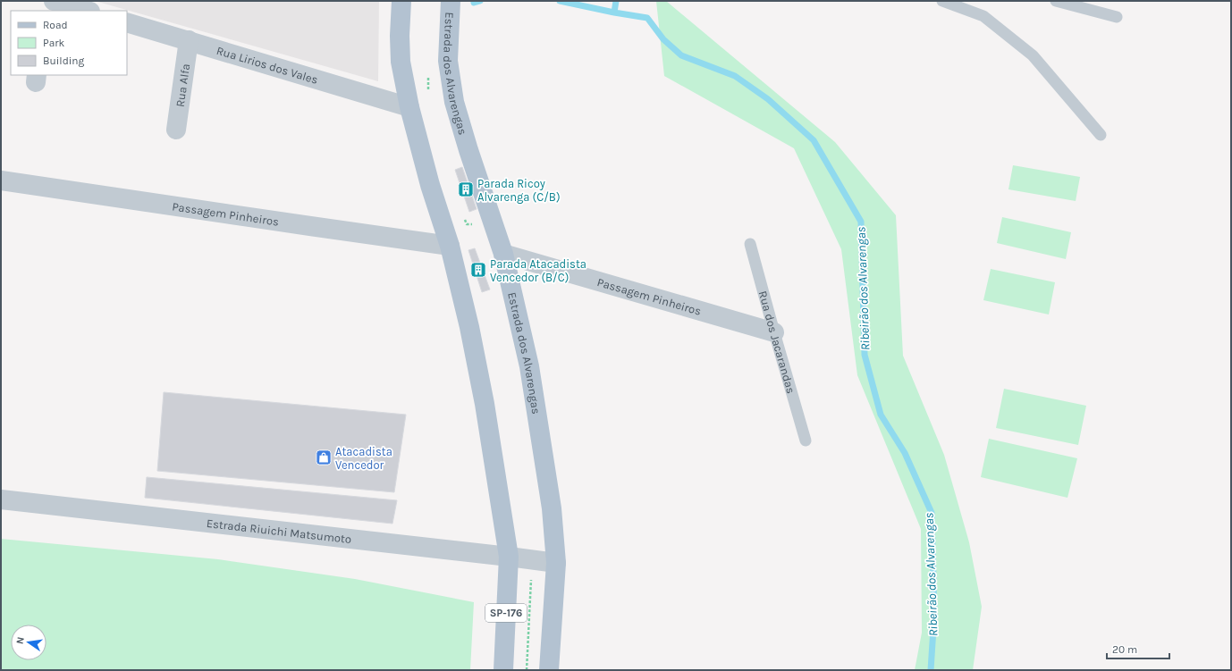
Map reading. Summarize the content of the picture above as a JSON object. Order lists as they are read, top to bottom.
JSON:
{
  "streets": {
    "main road": ["Estrada dos Alvarengas", "SP-176"],
    "street": [
      "Rua Lirios dos Vales",
      "Rua Alfa",
      "Passagem Pinheiros",
      "Estrada Riuichi Matsumoto"
    ],
    "lane": ["Rua dos Jacarandas"]
  },
  "crossings": [
    ["Rua Lirios dos Vales", "Rua Alfa"],
    ["Rua Lirios dos Vales", "SP-176"],
    ["Estrada dos Alvarengas", "Passagem Pinheiros"],
    ["Estrada dos Alvarengas", "Estrada Riuichi Matsumoto"],
    ["Passagem Pinheiros", "Rua dos Jacarandas"],
    ["Passagem Pinheiros", "SP-176"],
    ["Estrada Riuichi Matsumoto", "SP-176"]
  ],
  "water": ["Ribeirão dos Alvarengas"],
  "places": {
    "building": ["Parada Ricoy Alvarenga (C/B)", "Parada Atacadista Vencedor (B/C)"],
    "shop": ["Atacadista Vencedor"]
  },
  "legend": ["Road", "Park", "Building"],
  "scale_bar": "20 m",
  "north": "left"
}
